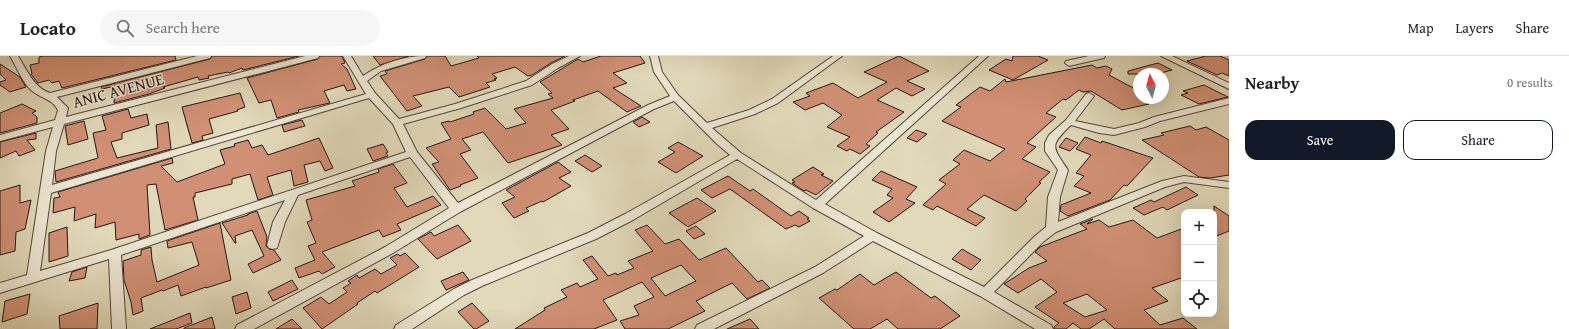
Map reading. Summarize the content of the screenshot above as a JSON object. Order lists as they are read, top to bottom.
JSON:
{
  "streets": {
    "street": ["ANIC AVENUE"]
  },
  "north": "top",
  "page": {
    "header": "Locato",
    "search": "Search here",
    "nav": ["Map", "Layers", "Share"],
    "heading": ["Nearby", "0 results"],
    "buttons": ["Save", "Share"],
    "map_buttons": ["+", "−"]
  }
}
